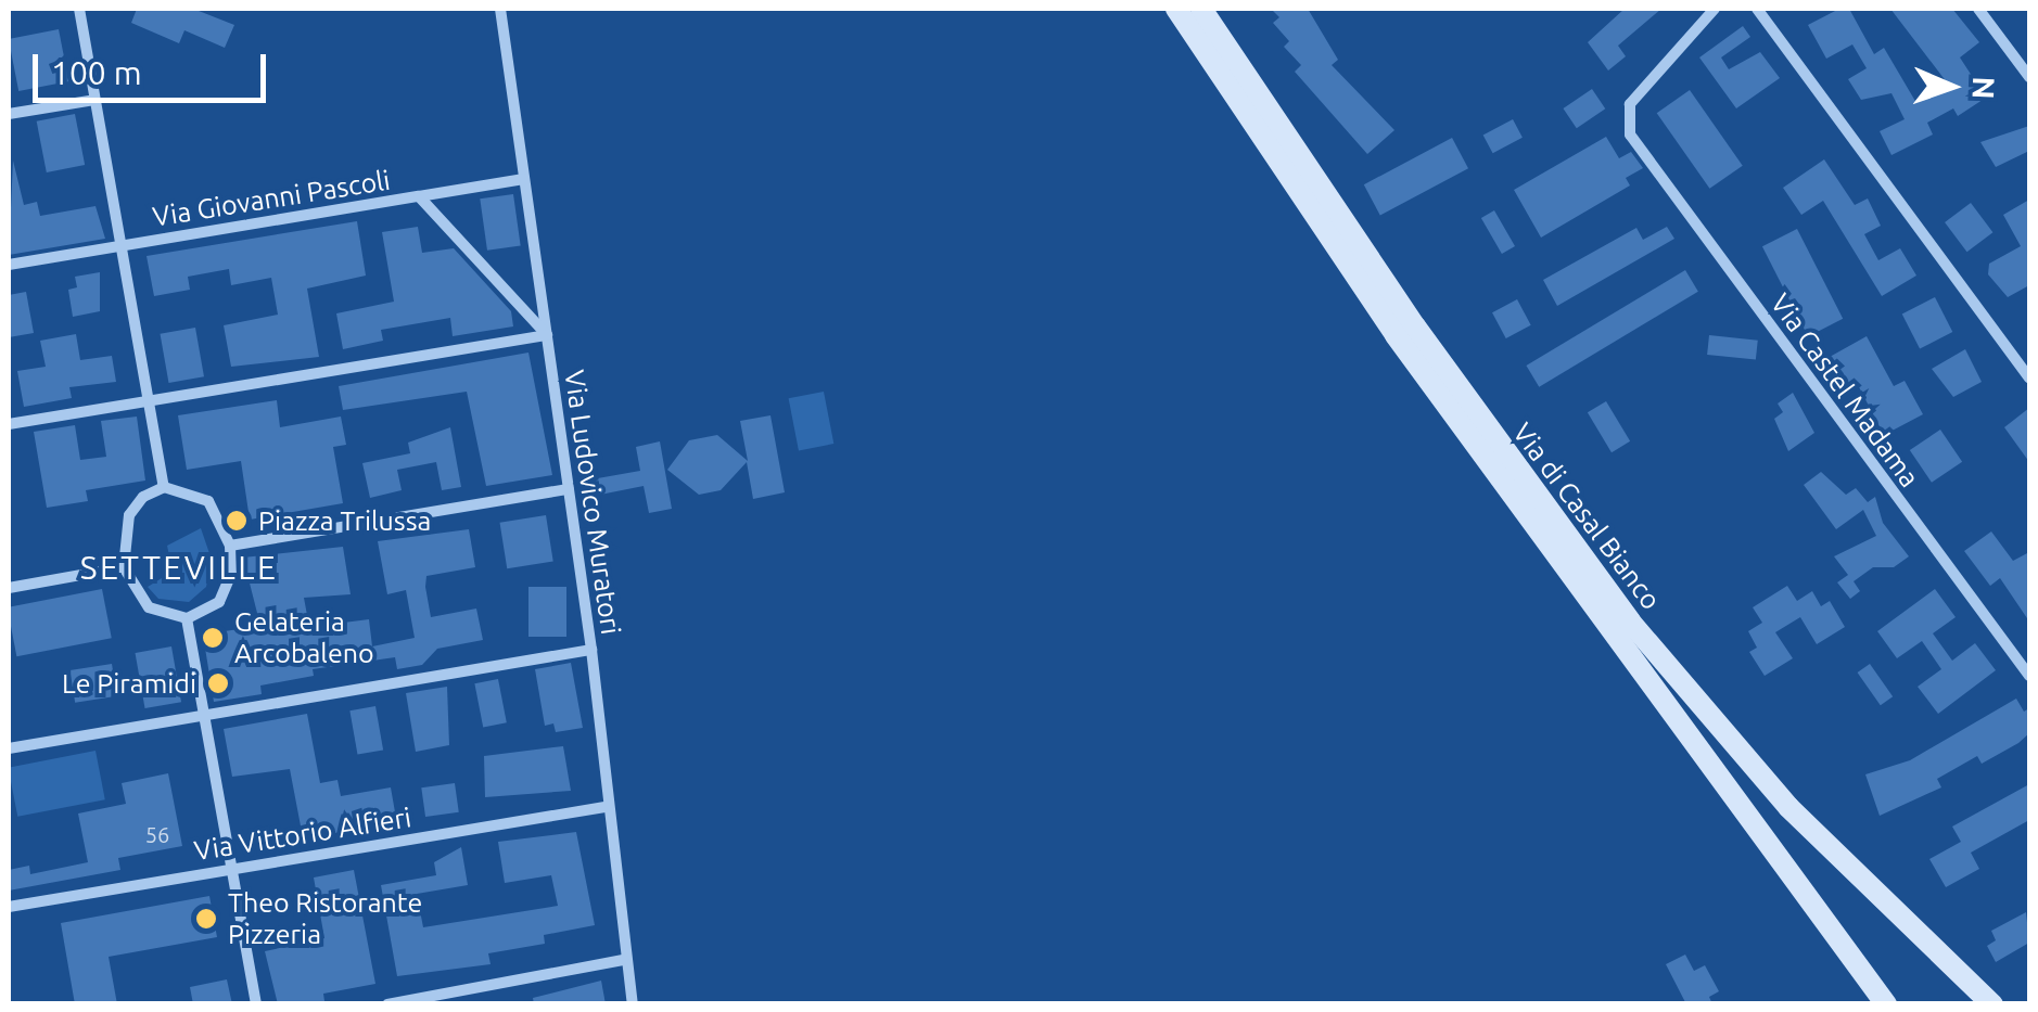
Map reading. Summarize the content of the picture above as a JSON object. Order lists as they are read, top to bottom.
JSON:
{
  "streets": {
    "main road": ["Via di Casal Bianco"],
    "street": [
      "Via Giovanni Pascoli",
      "Via Castel Madama",
      "Via Ludovico Muratori",
      "Via Vittorio Alfieri"
    ]
  },
  "crossings": [
    ["Via Giovanni Pascoli", "Via Ludovico Muratori"],
    ["Via Ludovico Muratori", "Via Vittorio Alfieri"]
  ],
  "districts": ["SETTEVILLE"],
  "places": [
    "Piazza Trilussa",
    "Gelateria Arcobaleno",
    "Le Piramidi",
    "Theo Ristorante Pizzeria"
  ],
  "house_numbers": ["56"],
  "scale_bar": "100 m",
  "north": "right"
}
